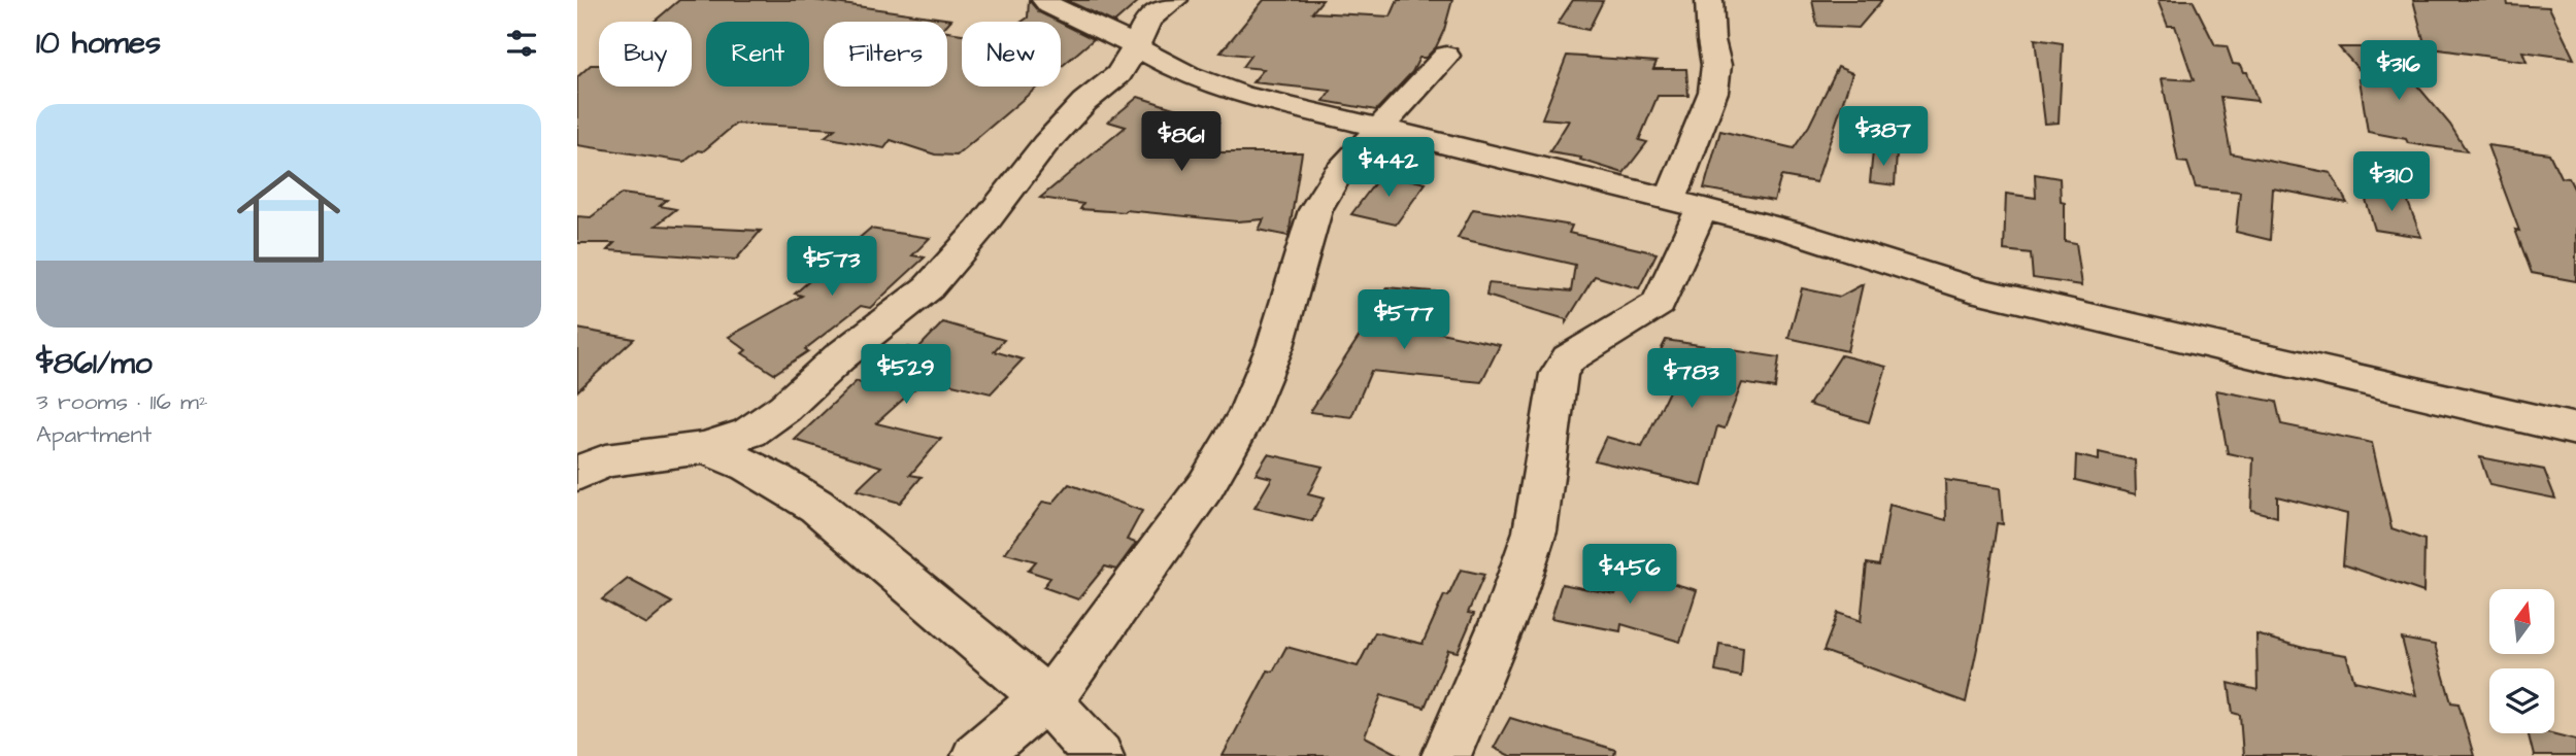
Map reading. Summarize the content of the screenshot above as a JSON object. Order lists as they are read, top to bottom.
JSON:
{
  "north": "top",
  "page": {
    "heading": "10 homes",
    "chip": [
      "Buy",
      "Rent",
      "Filters",
      "New"
    ],
    "price": [
      "$316",
      "$387",
      "$861",
      "$442",
      "$310",
      "$573",
      "$577",
      "$529",
      "$783",
      "$456"
    ],
    "list": [
      {
        "name": "$861/mo",
        "note": "3 rooms · 116 m² · Apartment"
      }
    ]
  }
}
